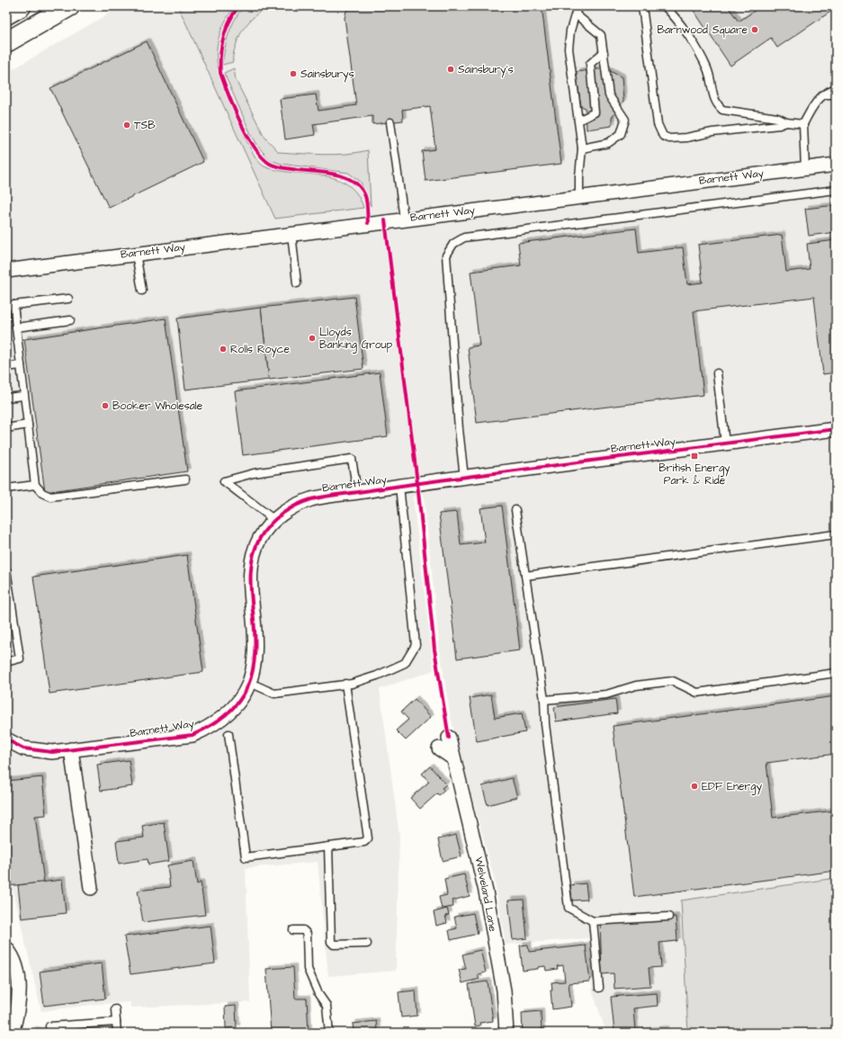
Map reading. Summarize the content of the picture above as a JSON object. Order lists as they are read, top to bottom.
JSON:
{
  "streets": {
    "street": ["Barnett Way", "Welveland Lane"]
  },
  "places": {
    "other": [
      "Barnwood Square",
      "Sainsbury's",
      "Sainsburys",
      "TSB",
      "Lloyds Banking Group",
      "Rolls Royce",
      "Booker Wholesale",
      "EDF Energy"
    ],
    "transit": ["British Energy Park & Ride"]
  }
}
